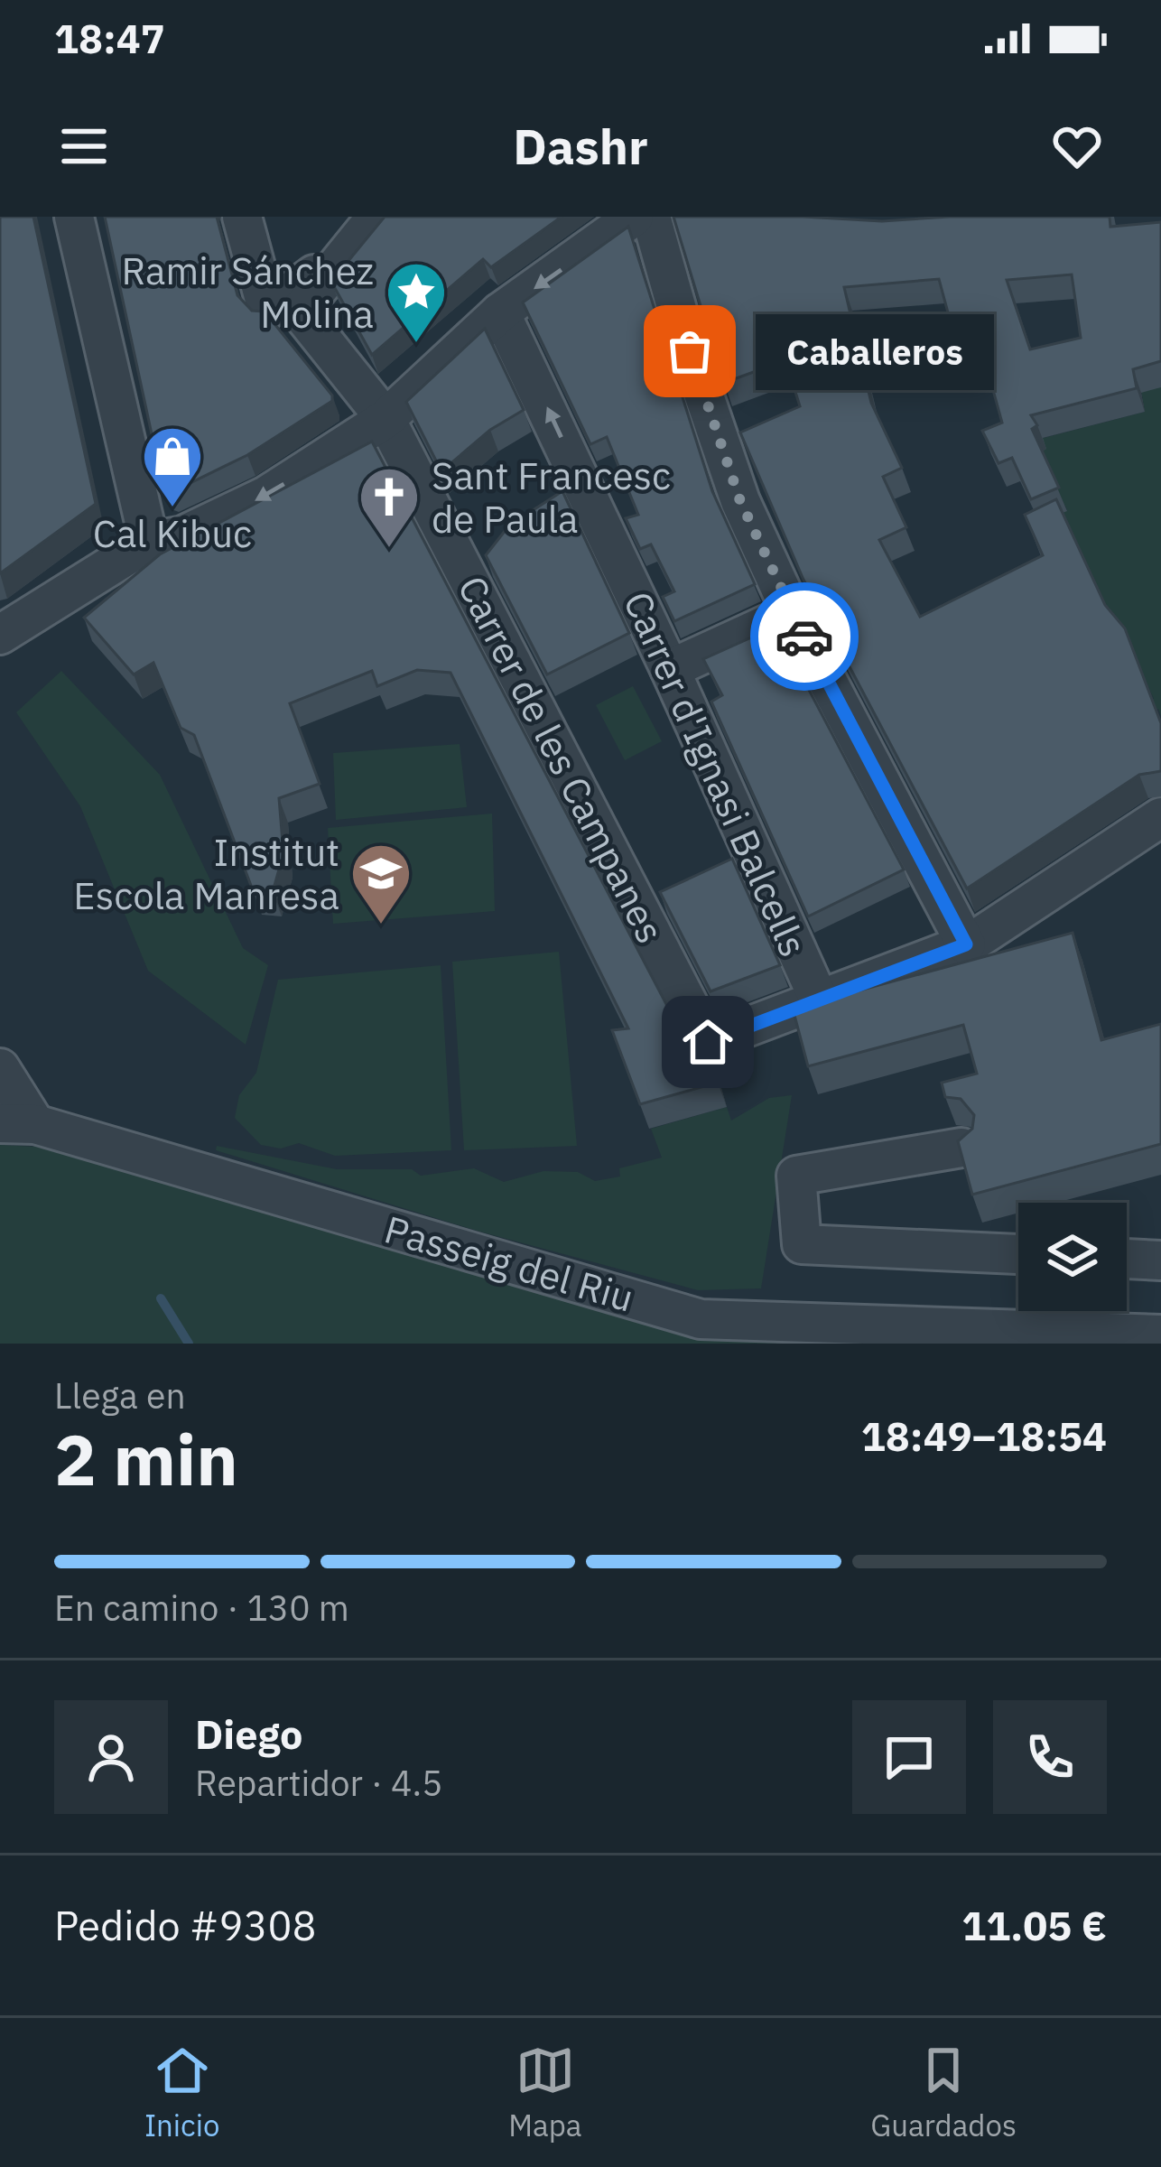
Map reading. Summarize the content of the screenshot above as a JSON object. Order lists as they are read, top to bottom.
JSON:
{
  "streets": {
    "street": ["Carrer de les Campanes", "Carrer d'Ignasi Balcells", "Passeig del Riu"]
  },
  "crossings": [
    ["Carrer de les Campanes", "Carrer d'Ignasi Balcells"]
  ],
  "places": {
    "place": ["Ramir Sánchez Molina"],
    "other": ["Caballeros"],
    "shop": ["Cal Kibuc"],
    "church": ["Sant Francesc de Paula"],
    "school or university": ["Institut Escola Manresa"]
  },
  "page": {
    "status": "18:47",
    "header": "Dashr",
    "bubble": "Caballeros",
    "heading": ["2 min", "Llega en", "18:49–18:54"],
    "panel": [
      "Diego",
      "Repartidor · 4.5",
      "Pedido #9308",
      "11.05 €"
    ],
    "bar": "En camino · 130 m",
    "tabs": ["Inicio", "Mapa", "Guardados"]
  }
}
